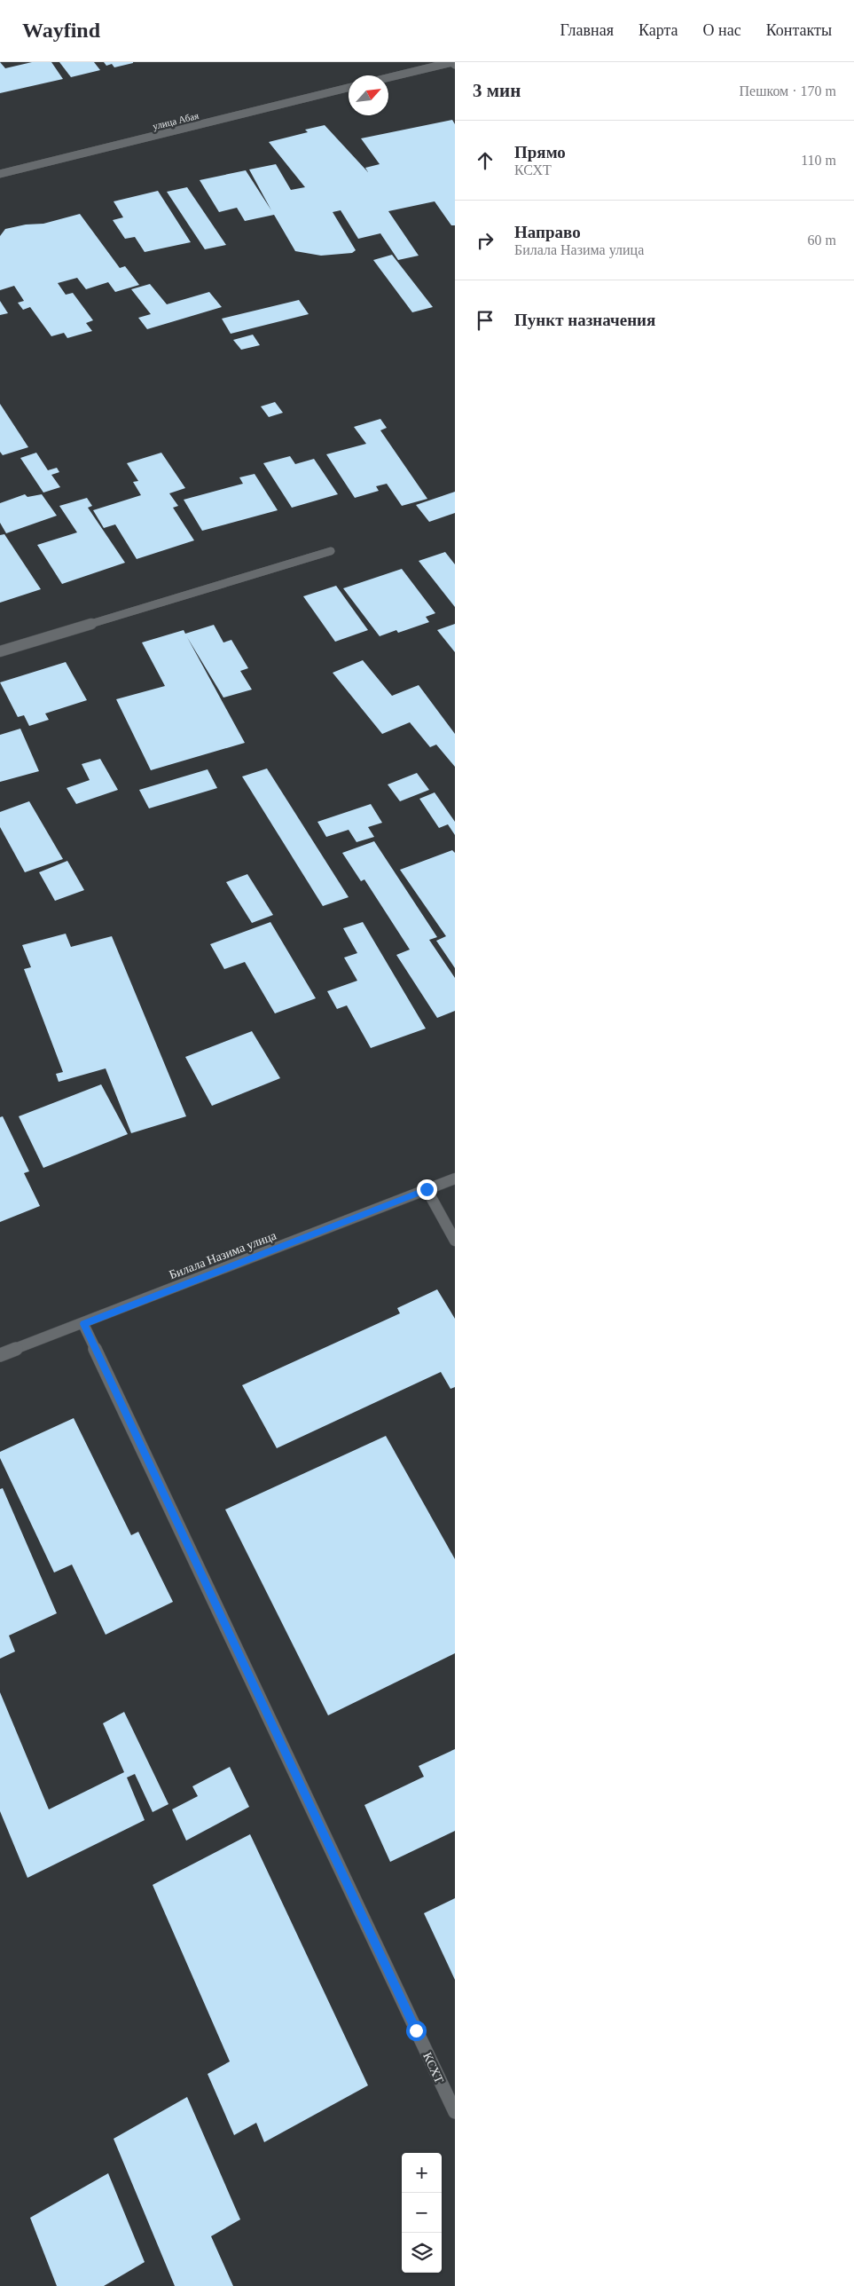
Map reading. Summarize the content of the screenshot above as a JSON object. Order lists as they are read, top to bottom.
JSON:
{
  "streets": {
    "street": ["улица Абая", "Билала Назима улица", "КСХТ"]
  },
  "crossings": [
    ["Билала Назима улица", "КСХТ"]
  ],
  "north": "top right",
  "page": {
    "header": "Wayfind",
    "nav": [
      "Главная",
      "Карта",
      "О нас",
      "Контакты"
    ],
    "heading": ["3 мин", "Пешком · 170 m"],
    "list": [
      ["Прямо", "КСХТ", "110 m"],
      ["Направо", "Билала Назима улица", "60 m"],
      "Пункт назначения"
    ],
    "map_buttons": ["+", "−"]
  }
}
